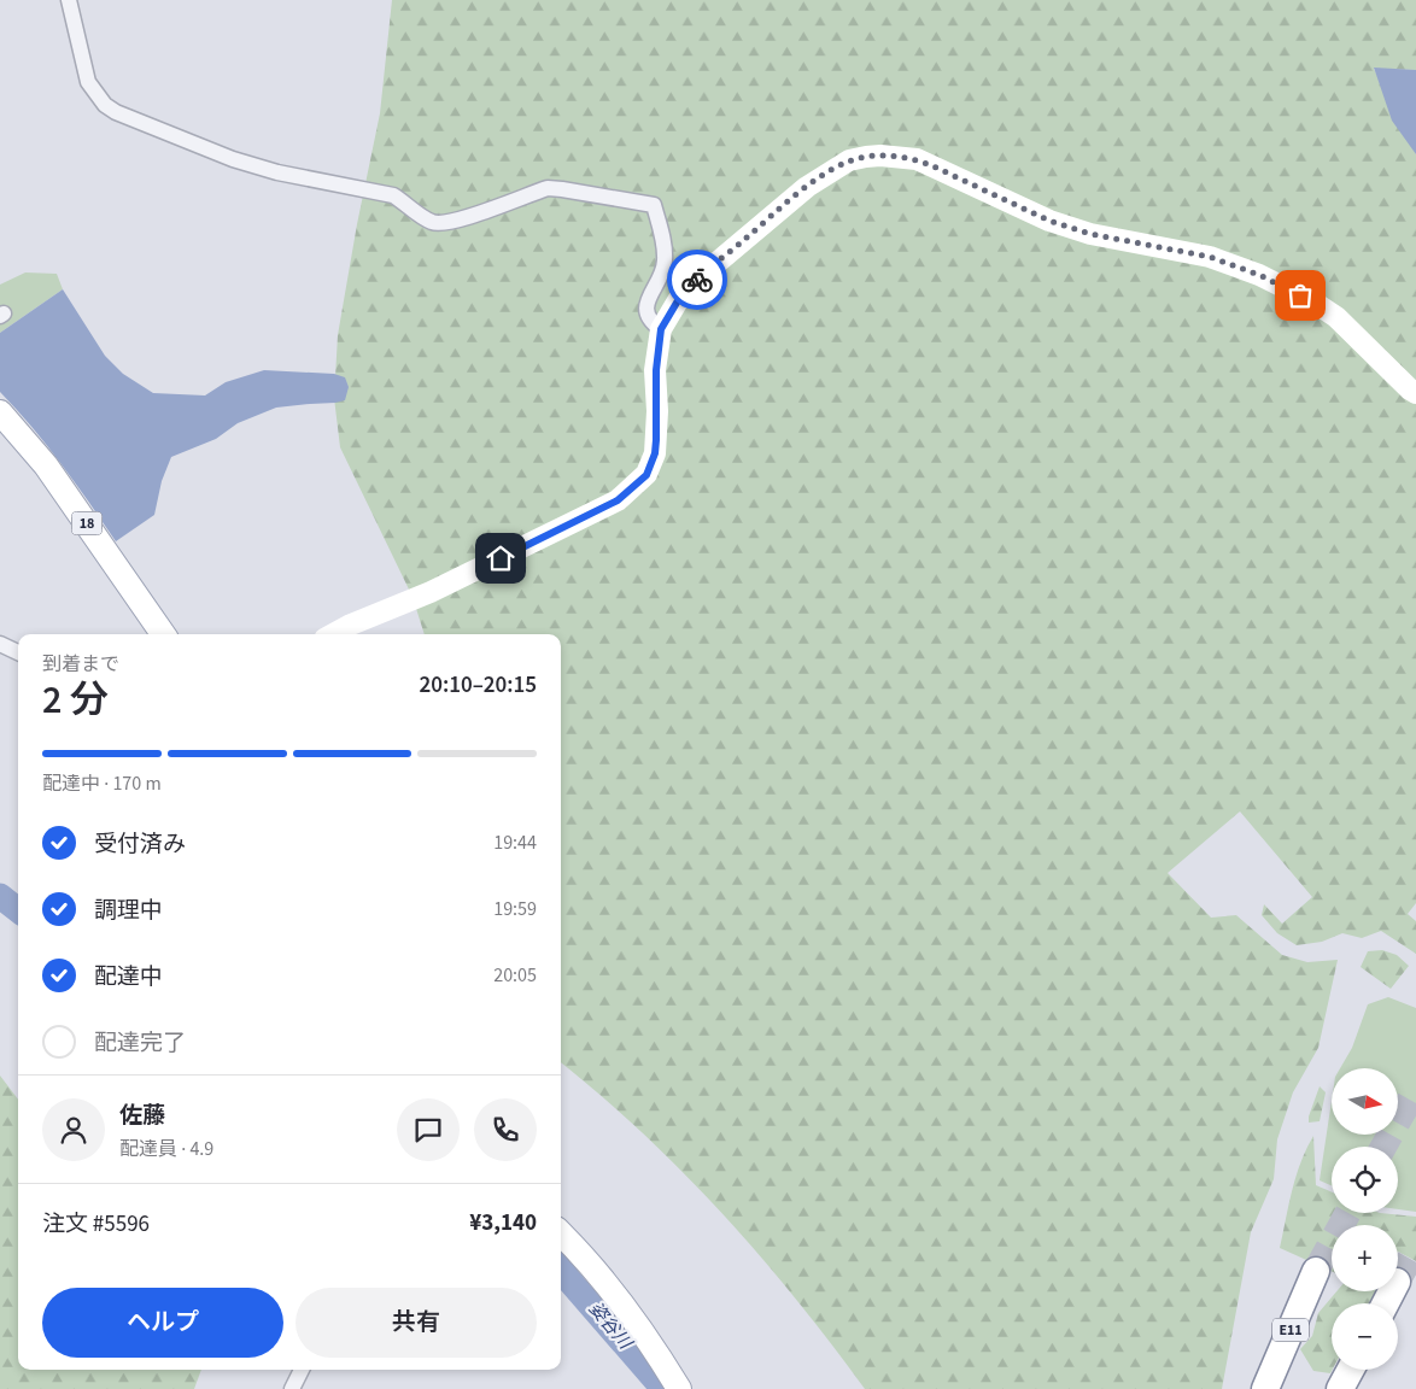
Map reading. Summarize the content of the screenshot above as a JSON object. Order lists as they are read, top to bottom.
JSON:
{
  "streets": {
    "highway": ["E11"],
    "main road": ["18"]
  },
  "water": ["姿谷川"],
  "north": "right",
  "page": {
    "heading": ["2 分", "到着まで", "20:10–20:15"],
    "panel": [
      "佐藤",
      "配達員 · 4.9",
      "注文 #5596",
      "¥3,140"
    ],
    "bar": "配達中 · 170 m",
    "list": [
      ["受付済み", "19:44"],
      ["調理中", "19:59"],
      ["配達中", "20:05"],
      "配達完了"
    ],
    "map_buttons": ["+", "−"],
    "buttons": ["ヘルプ", "共有"]
  }
}
